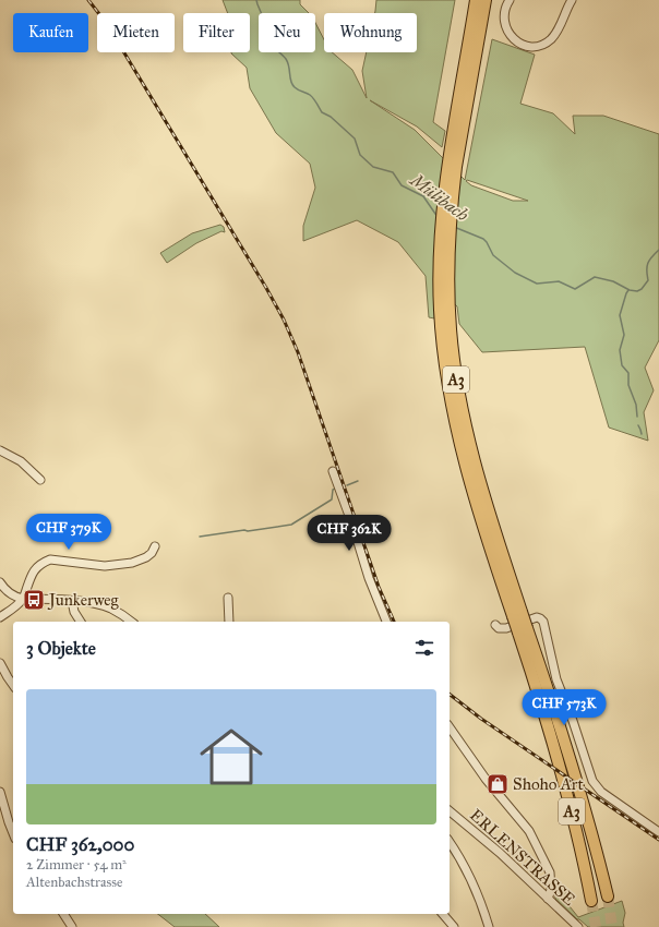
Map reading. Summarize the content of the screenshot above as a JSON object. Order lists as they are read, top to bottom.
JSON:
{
  "streets": {
    "highway": ["A3"],
    "street": ["ERLENSTRASSE"]
  },
  "water": ["Mülibach"],
  "places": {
    "bus stop": ["Junkerweg"],
    "shop": ["Shoho Art"]
  },
  "page": {
    "chip": [
      "Kaufen",
      "Mieten",
      "Filter",
      "Neu",
      "Wohnung"
    ],
    "price": ["CHF 379K", "CHF 362K", "CHF 573K"],
    "heading": "3 Objekte",
    "list": [
      {
        "name": "CHF 362,000",
        "note": "2 Zimmer · 54 m² · Altenbachstrasse"
      }
    ]
  }
}
